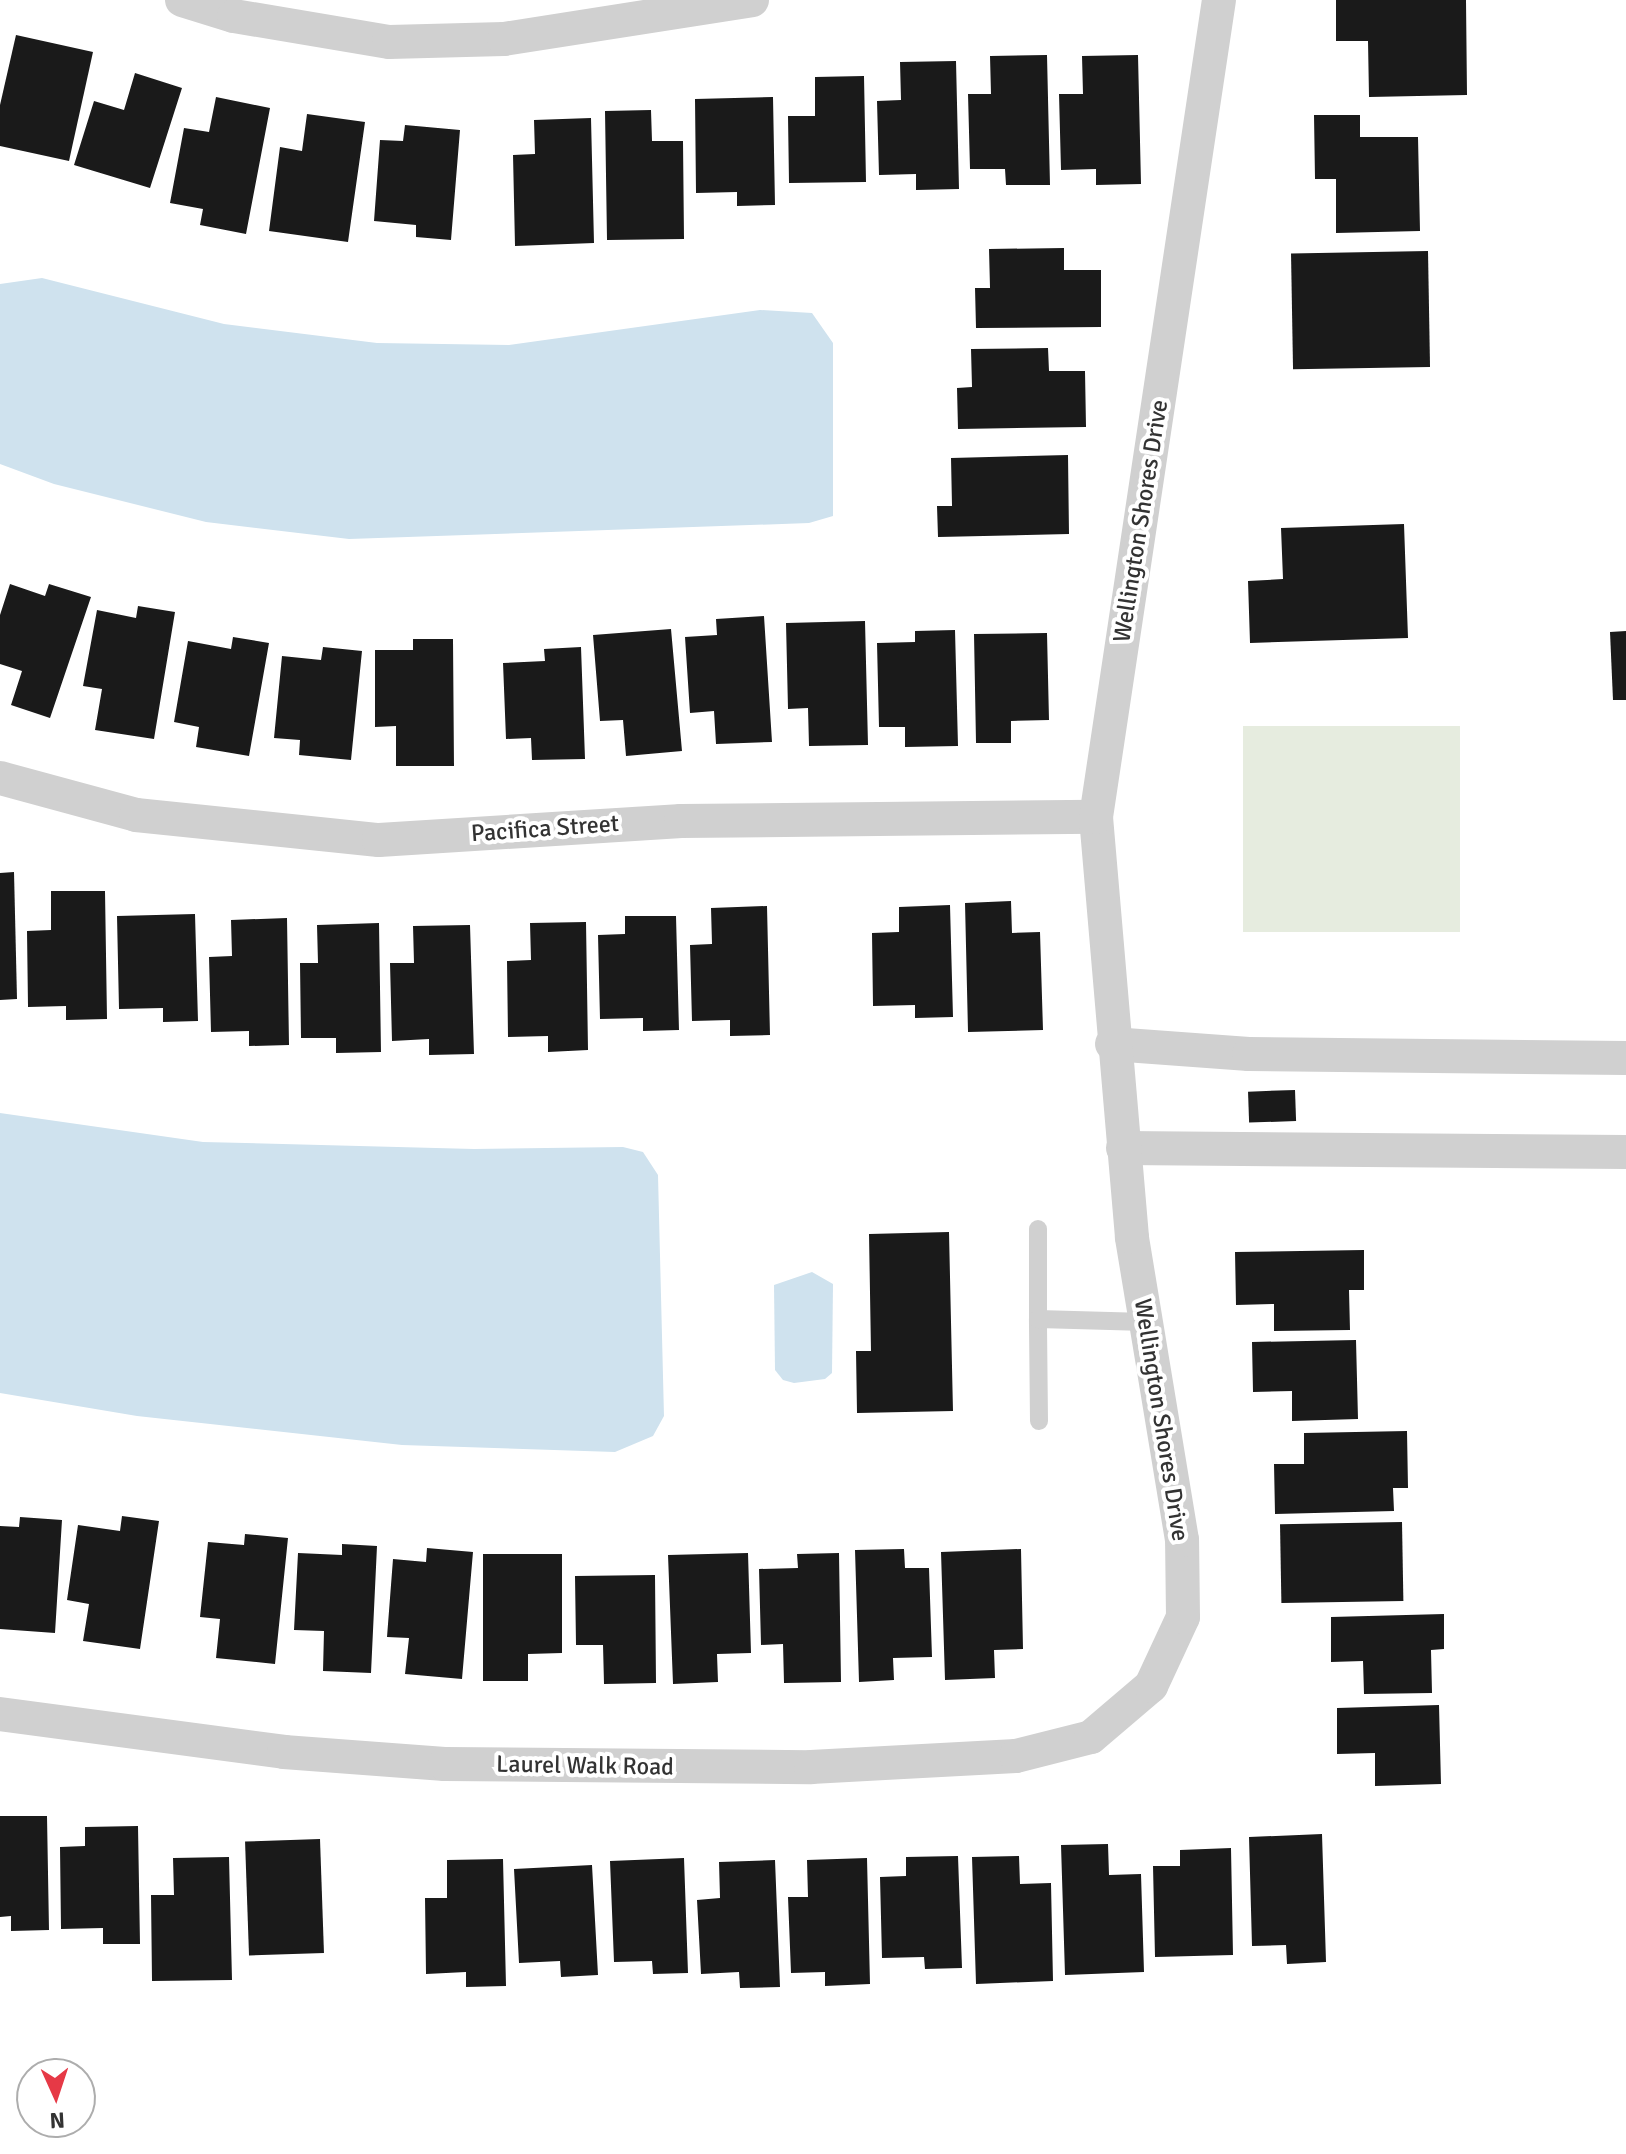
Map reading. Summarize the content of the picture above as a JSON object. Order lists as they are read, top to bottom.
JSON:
{
  "streets": {
    "street": ["Wellington Shores Drive", "Pacifica Street", "Laurel Walk Road"]
  },
  "crossings": [
    ["Wellington Shores Drive", "Pacifica Street"],
    ["Wellington Shores Drive", "Laurel Walk Road"]
  ],
  "north": "bottom"
}
